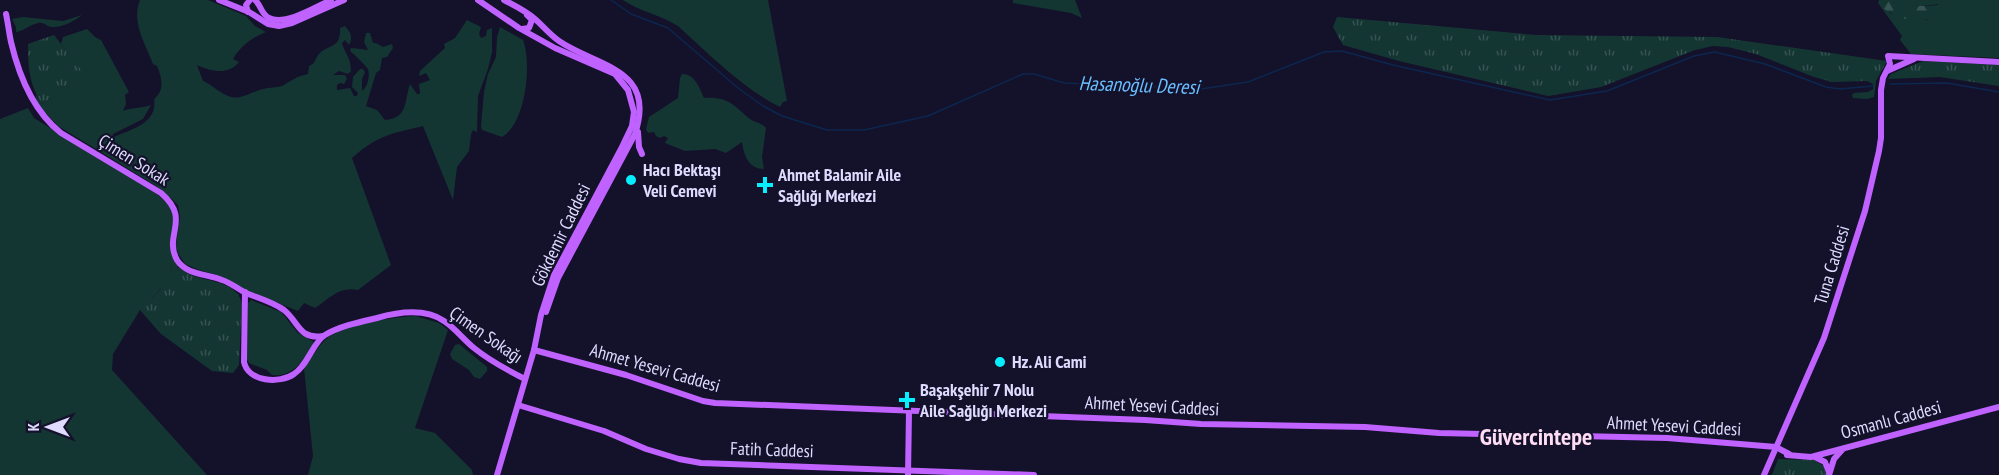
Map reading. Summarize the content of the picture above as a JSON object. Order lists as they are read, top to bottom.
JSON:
{
  "streets": {
    "main road": [
      "Çimen Sokak",
      "Gökdemir Caddesi",
      "Tuna Caddesi",
      "Çimen Sokağı",
      "Ahmet Yesevi Caddesi",
      "Osmanlı Caddesi",
      "Fatih Caddesi"
    ]
  },
  "crossings": [
    ["Çimen Sokak", "Çimen Sokağı"],
    ["Gökdemir Caddesi", "Çimen Sokağı"],
    ["Gökdemir Caddesi", "Ahmet Yesevi Caddesi"],
    ["Gökdemir Caddesi", "Fatih Caddesi"],
    ["Tuna Caddesi", "Ahmet Yesevi Caddesi"]
  ],
  "districts": ["Güvercintepe"],
  "water": ["Hasanoğlu Deresi"],
  "places": {
    "other": ["Hacı Bektaşı Veli Cemevi", "Hz. Ali Cami"],
    "health": ["Ahmet Balamir Aile Sağlığı Merkezi", "Başakşehir 7 Nolu Aile Sağlığı Merkezi"]
  },
  "north": "left"
}
